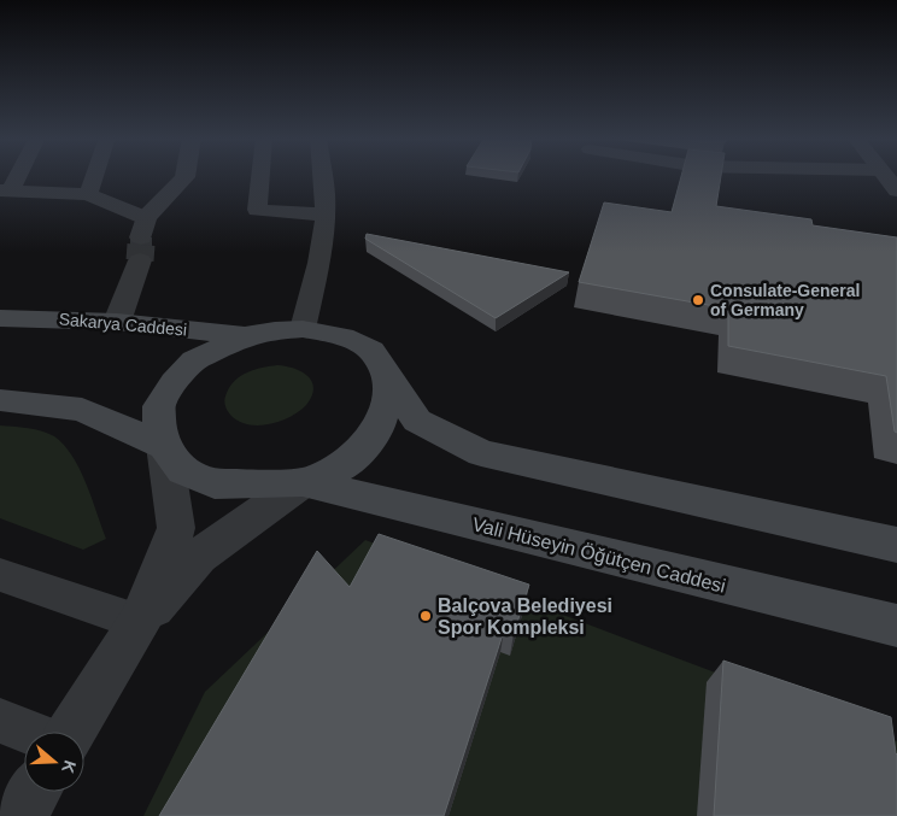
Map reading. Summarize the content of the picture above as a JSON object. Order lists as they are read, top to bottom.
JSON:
{
  "streets": {
    "main road": ["Sakarya Caddesi", "Vali Hüseyin Öğütçen Caddesi"]
  },
  "crossings": [
    ["Sakarya Caddesi", "Vali Hüseyin Öğütçen Caddesi"]
  ],
  "places": ["Consulate-General of Germany", "Balçova Belediyesi Spor Kompleksi"],
  "north": "right"
}
